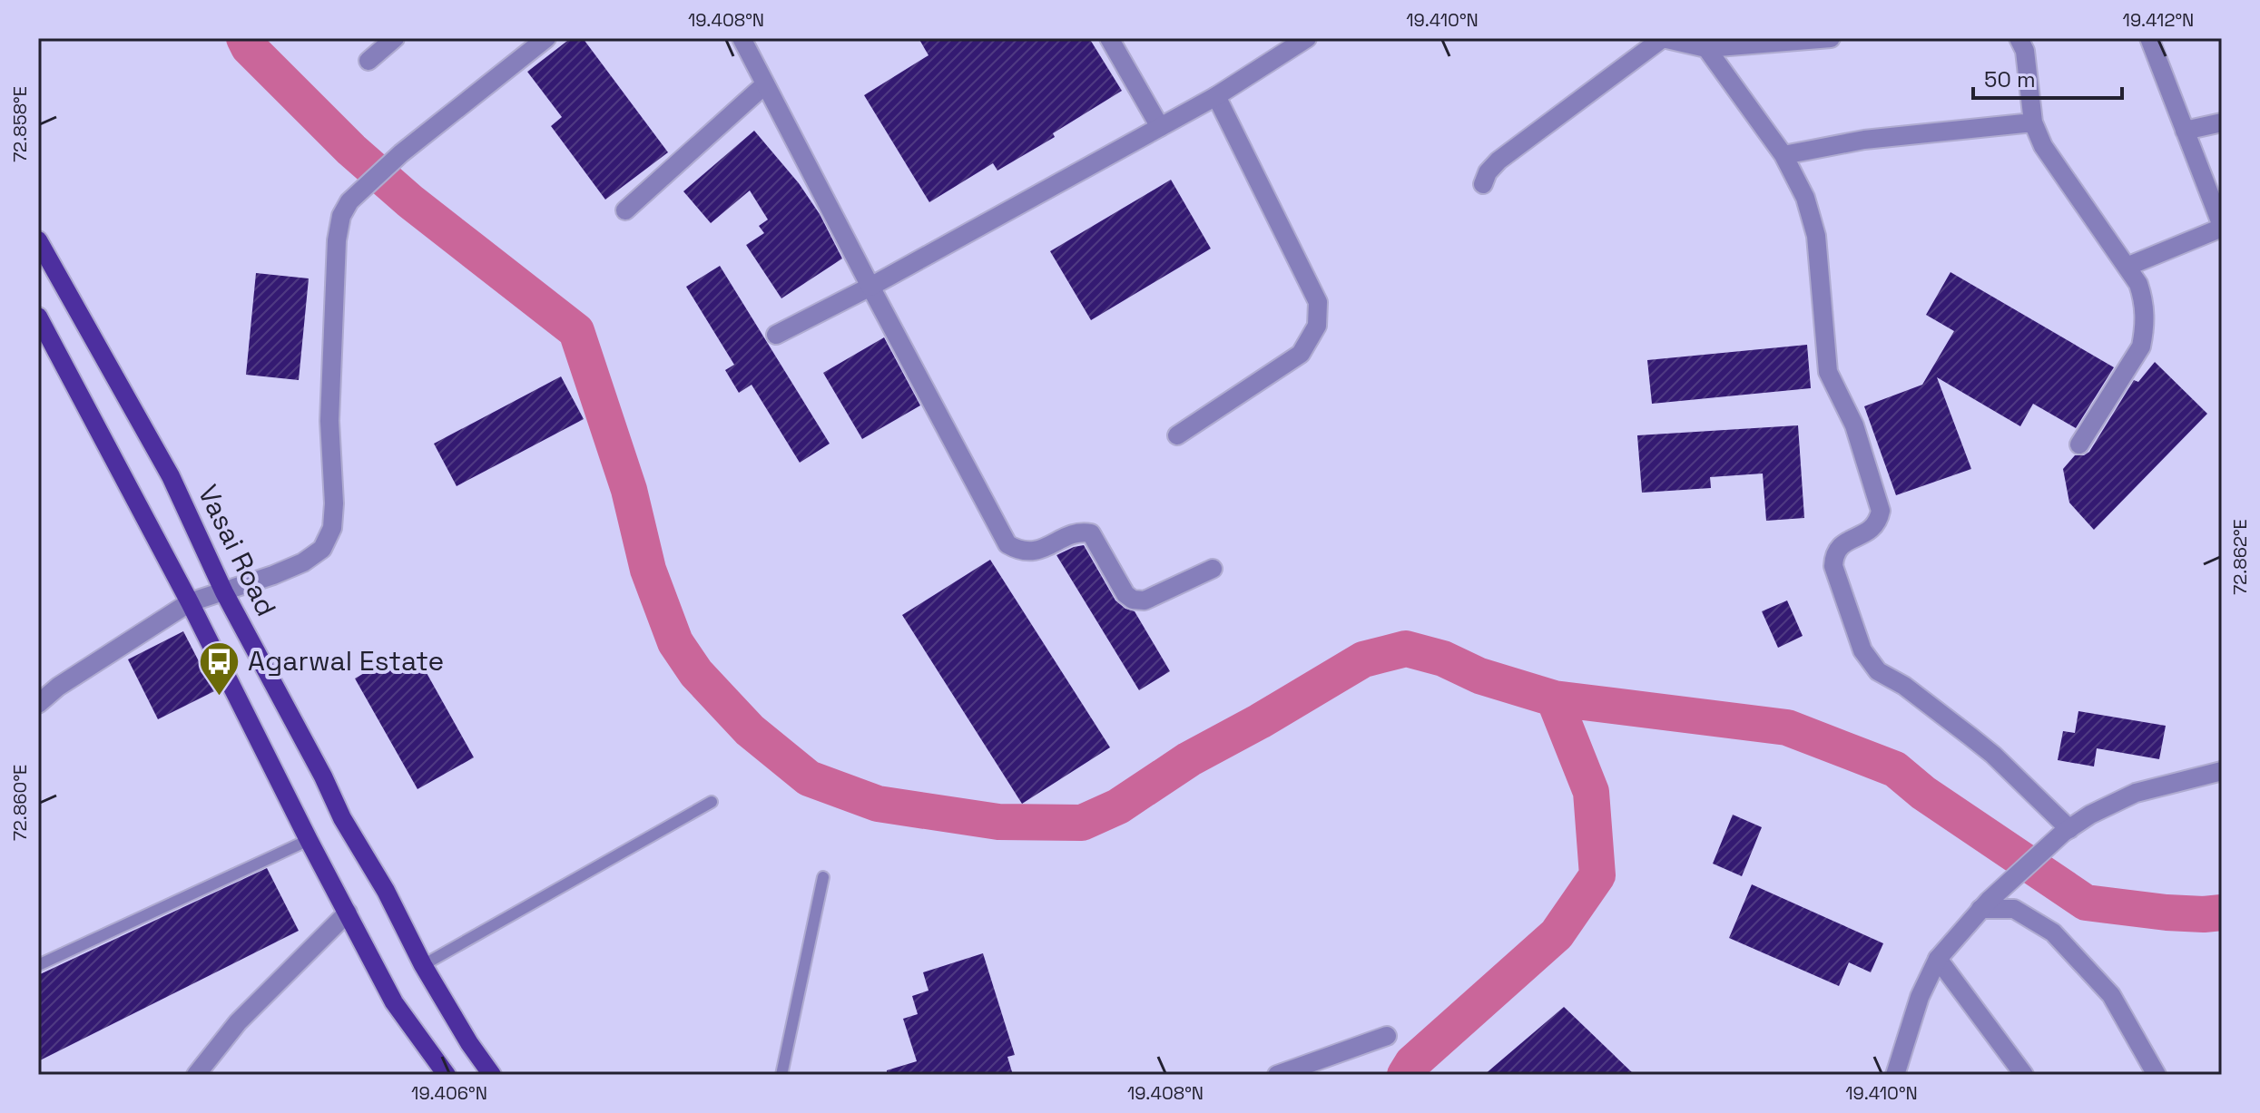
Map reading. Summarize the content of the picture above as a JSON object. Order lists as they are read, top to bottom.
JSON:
{
  "streets": {
    "main road": ["Vasai Road"]
  },
  "places": {
    "bus stop": ["Agarwal Estate"]
  },
  "scale_bar": "50 m",
  "coordinates": [
    "19.408°N",
    "19.410°N",
    "19.412°N",
    "72.858°E",
    "72.862°E",
    "72.860°E",
    "19.406°N"
  ]
}
